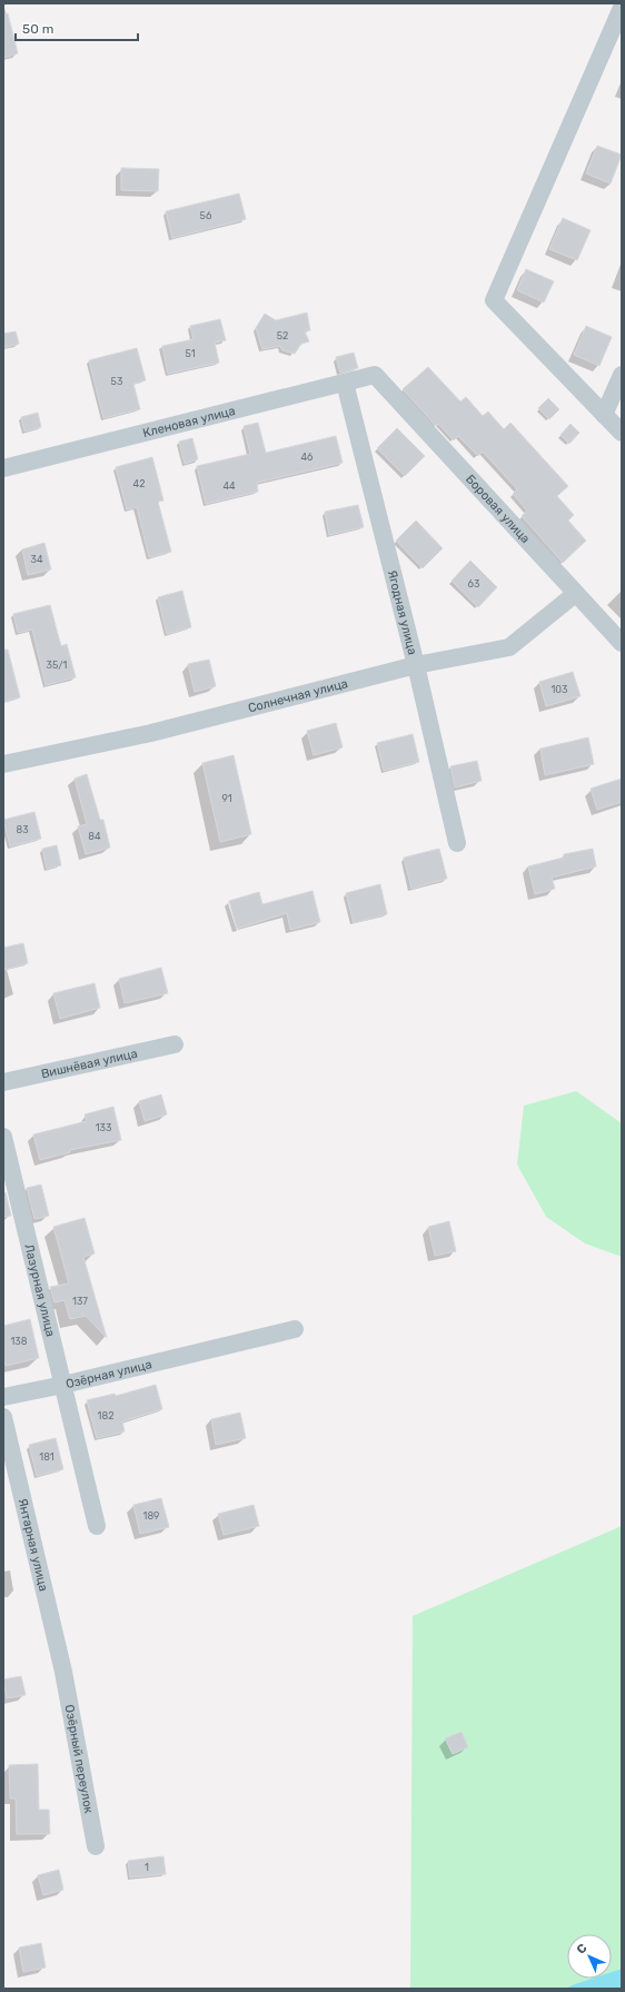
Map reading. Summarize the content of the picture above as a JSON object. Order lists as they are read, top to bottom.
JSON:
{
  "streets": {
    "street": [
      "Кленовая улица",
      "Боровая улица",
      "Ягодная улица",
      "Солнечная улица",
      "Вишнёвая улица",
      "Лазурная улица",
      "Озёрная улица",
      "Янтарная улица",
      "Озёрный переулок"
    ]
  },
  "crossings": [
    ["Кленовая улица", "Боровая улица"],
    ["Кленовая улица", "Ягодная улица"],
    ["Боровая улица", "Солнечная улица"],
    ["Ягодная улица", "Солнечная улица"],
    ["Лазурная улица", "Озёрная улица"],
    ["Янтарная улица", "Озёрный переулок"]
  ],
  "house_numbers": [
    "56",
    "52",
    "51",
    "53",
    "46",
    "42",
    "44",
    "34",
    "63",
    "35/1",
    "103",
    "91",
    "83",
    "84",
    "133",
    "137",
    "138",
    "182",
    "181",
    "189",
    "1"
  ],
  "scale_bar": "50 m",
  "north": "top left"
}
